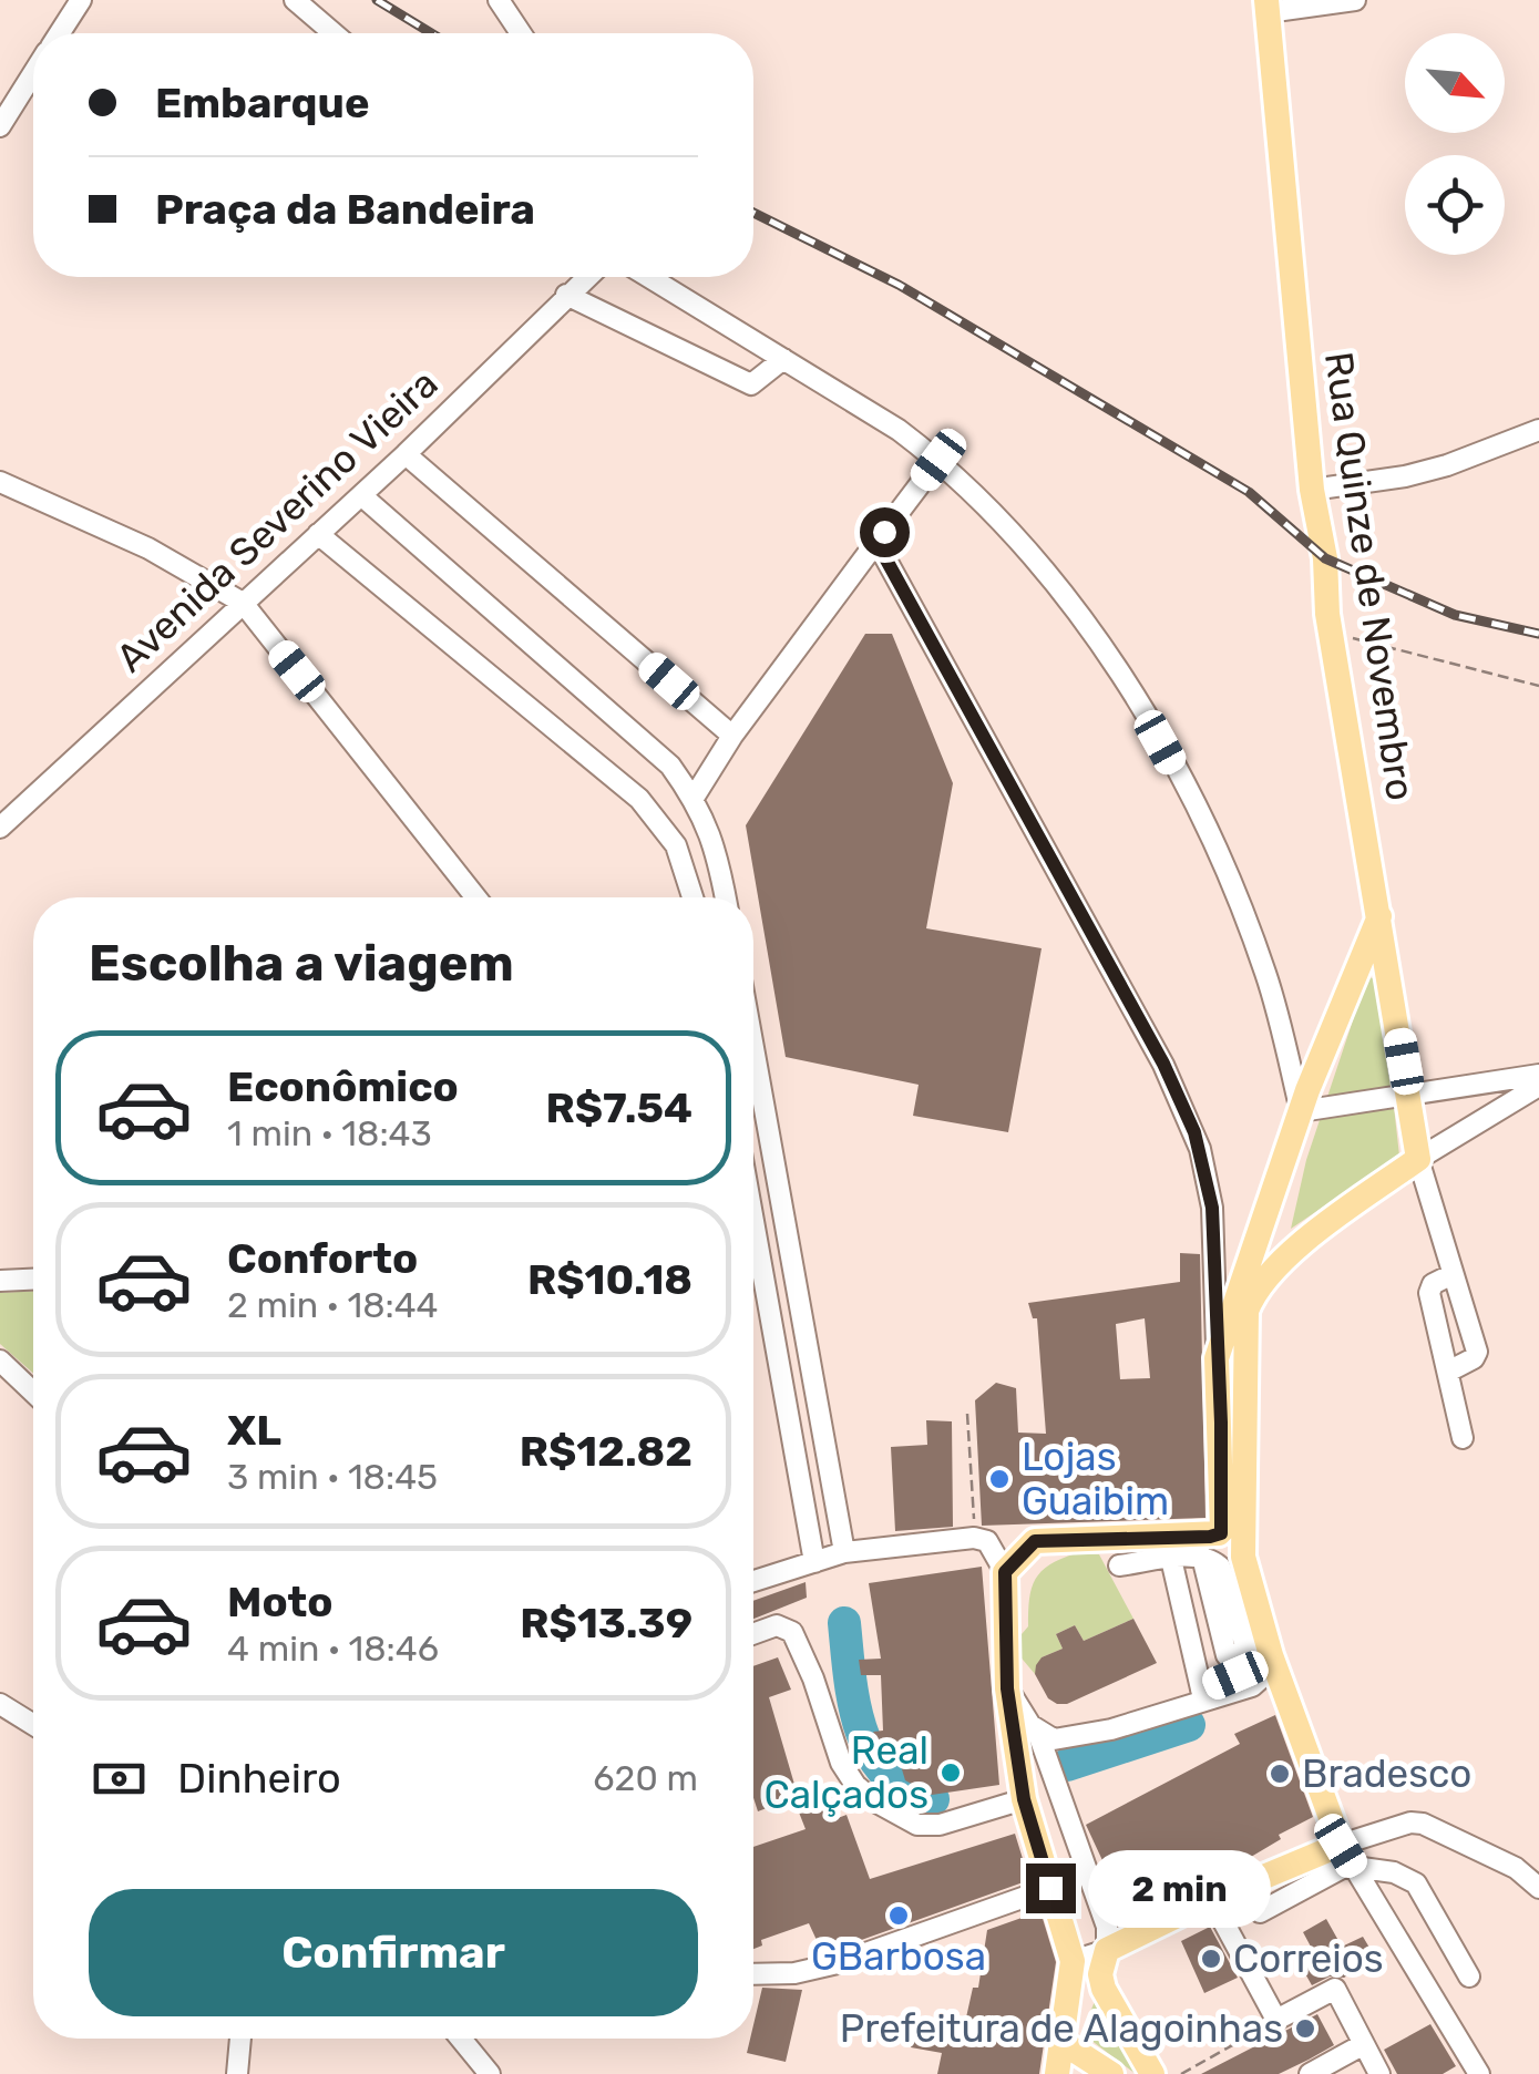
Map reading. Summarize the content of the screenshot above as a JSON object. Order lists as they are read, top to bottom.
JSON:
{
  "streets": {
    "main road": ["Rua Quinze de Novembro"],
    "street": ["Avenida Severino Vieira"]
  },
  "places": [
    "Lojas Guaibim",
    "Real Calçados",
    "Bradesco",
    "GBarbosa",
    "Correios",
    "Prefeitura de Alagoinhas"
  ],
  "north": "bottom right",
  "page": {
    "banner": ["Embarque", "Praça da Bandeira"],
    "heading": "Escolha a viagem",
    "list": [
      {
        "name": "Econômico",
        "note": "1 min · 18:43",
        "value": "R$7.54"
      },
      {
        "name": "Conforto",
        "note": "2 min · 18:44",
        "value": "R$10.18"
      },
      {
        "name": "XL",
        "note": "3 min · 18:45",
        "value": "R$12.82"
      },
      {
        "name": "Moto",
        "note": "4 min · 18:46",
        "value": "R$13.39"
      }
    ],
    "pay": ["Dinheiro", "620 m"],
    "bubble": "2 min",
    "buttons": "Confirmar"
  }
}
